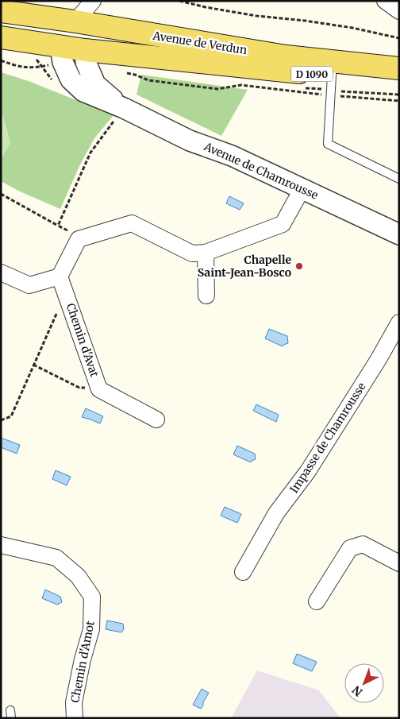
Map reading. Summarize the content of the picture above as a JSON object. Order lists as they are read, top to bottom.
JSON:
{
  "streets": {
    "main road": ["Avenue de Verdun", "D 1090"],
    "street": [
      "Avenue de Chamrousse",
      "Chemin d'Avat",
      "Impasse de Chamrousse",
      "Chemin d'Amot"
    ]
  },
  "crossings": [
    ["Avenue de Verdun", "Avenue de Chamrousse"]
  ],
  "places": ["Chapelle Saint-Jean-Bosco"],
  "north": "bottom left"
}
